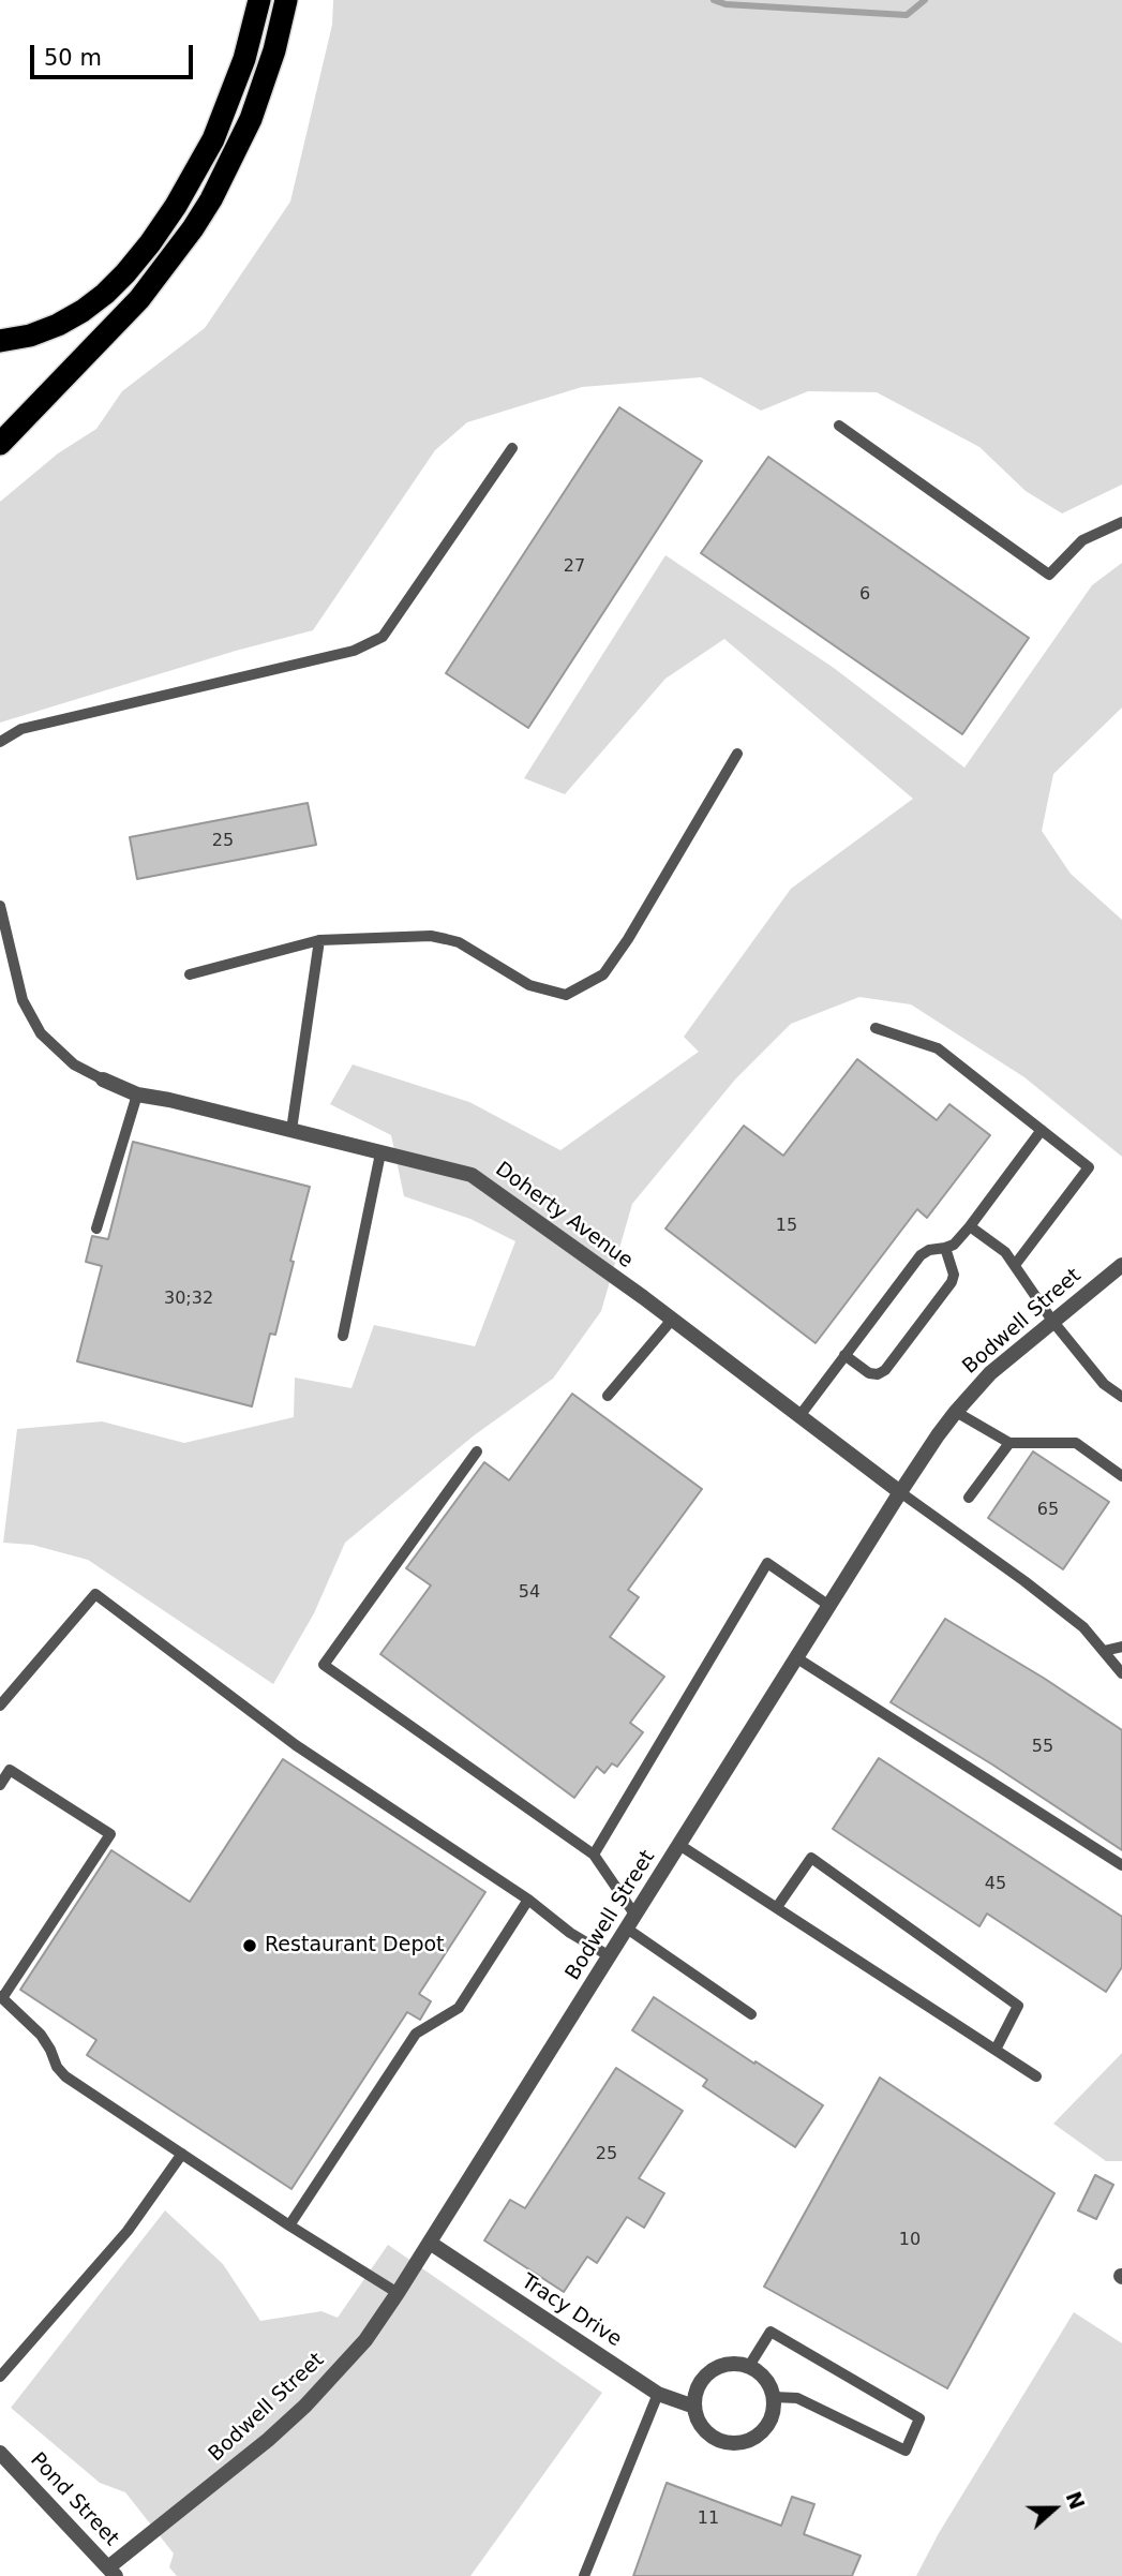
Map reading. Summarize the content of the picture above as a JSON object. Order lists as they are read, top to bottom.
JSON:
{
  "streets": {
    "street": [
      "Doherty Avenue",
      "Bodwell Street",
      "Tracy Drive",
      "Pond Street"
    ]
  },
  "crossings": [
    ["Doherty Avenue", "Bodwell Street"],
    ["Bodwell Street", "Tracy Drive"],
    ["Bodwell Street", "Pond Street"]
  ],
  "places": ["Restaurant Depot"],
  "house_numbers": [
    "27",
    "6",
    "25",
    "15",
    "30;32",
    "65",
    "54",
    "55",
    "45",
    "25",
    "10",
    "11"
  ],
  "scale_bar": "50 m",
  "north": "right"
}
